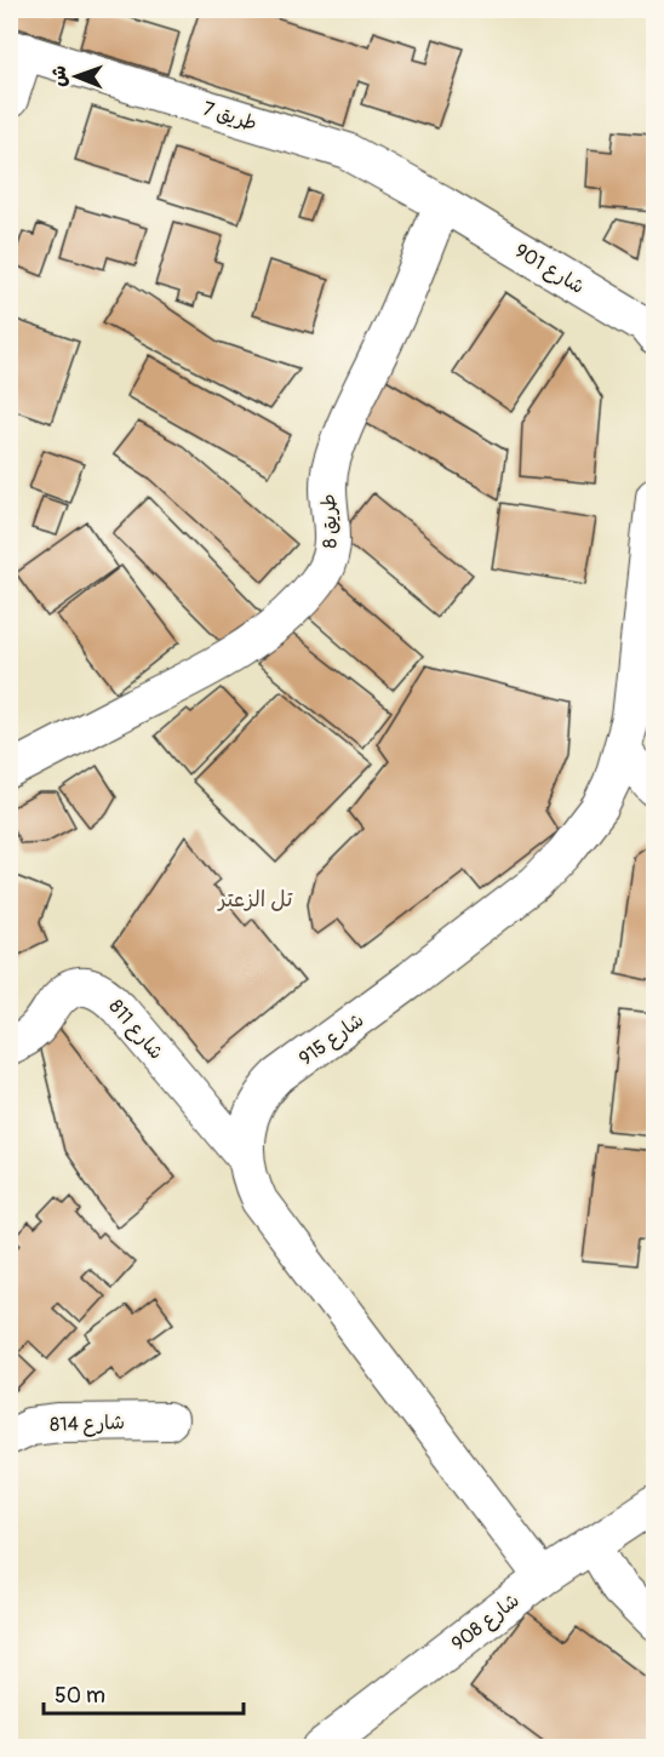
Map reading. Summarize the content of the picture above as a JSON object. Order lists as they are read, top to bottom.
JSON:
{
  "streets": {
    "street": [
      "7 طريق",
      "شارع 901",
      "طريق 8",
      "شارع 811",
      "شارع 915",
      "شارع 814",
      "شارع 908"
    ]
  },
  "crossings": [
    ["7 طريق", "شارع 901"],
    ["7 طريق", "طريق 8"],
    ["شارع 901", "طريق 8"],
    ["شارع 811", "شارع 915"],
    ["شارع 915", "شارع 908"]
  ],
  "districts": ["تل الزعتر"],
  "scale_bar": "50 m",
  "north": "left"
}
